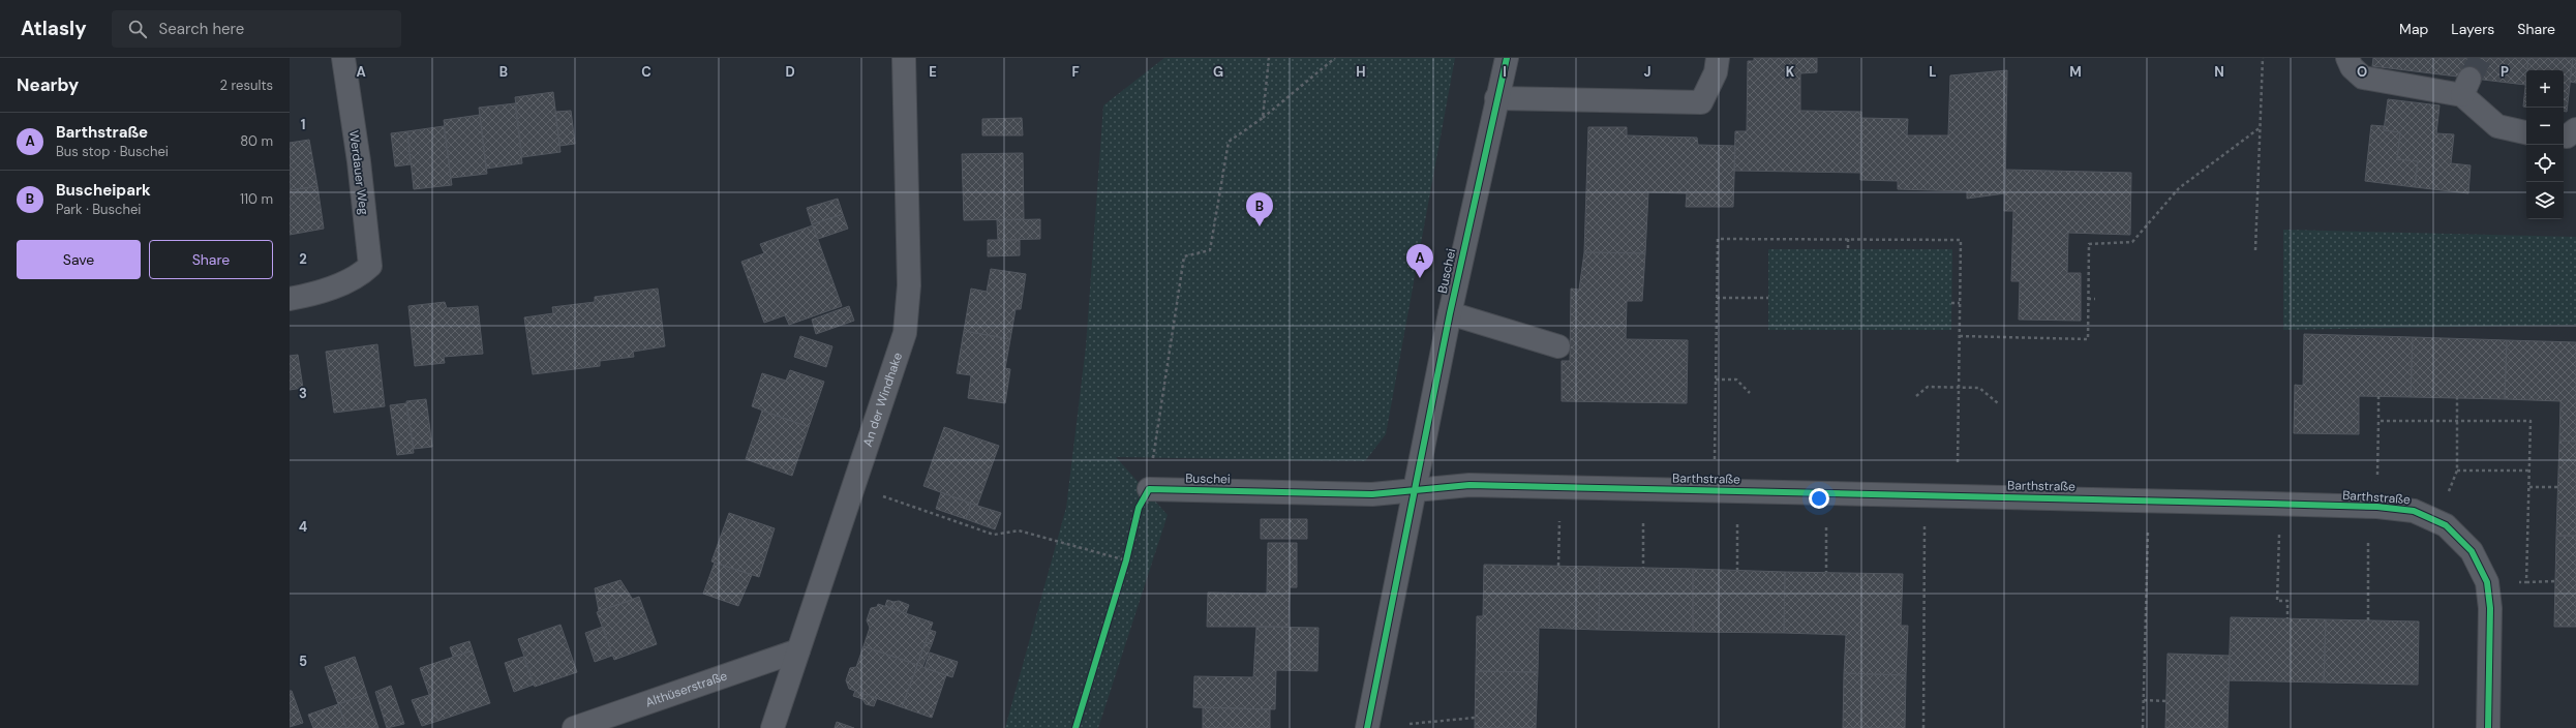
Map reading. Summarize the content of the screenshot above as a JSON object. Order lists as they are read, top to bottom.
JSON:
{
  "streets": {
    "street": [
      "Werdauer Weg",
      "Buschei",
      "An der Windhake",
      "Barthstraße",
      "Althüserstraße"
    ]
  },
  "crossings": [
    ["Buschei", "Barthstraße"],
    ["An der Windhake", "Althüserstraße"]
  ],
  "page": {
    "header": "Atlasly",
    "search": "Search here",
    "nav": ["Map", "Layers", "Share"],
    "heading": ["Nearby", "2 results"],
    "map_buttons": ["+", "−"],
    "list": [
      {
        "mark": "A",
        "name": "Barthstraße",
        "note": "Bus stop · Buschei",
        "value": "80 m"
      },
      {
        "mark": "B",
        "name": "Buscheipark",
        "note": "Park · Buschei",
        "value": "110 m"
      }
    ],
    "pins": ["B", "A"],
    "buttons": ["Save", "Share"]
  },
  "grid": {
    "columns": [
      "A",
      "B",
      "C",
      "D",
      "E",
      "F",
      "G",
      "H",
      "I",
      "J",
      "K",
      "L",
      "M",
      "N",
      "O",
      "P"
    ],
    "rows": [
      "1",
      "2",
      "3",
      "4",
      "5"
    ]
  }
}
